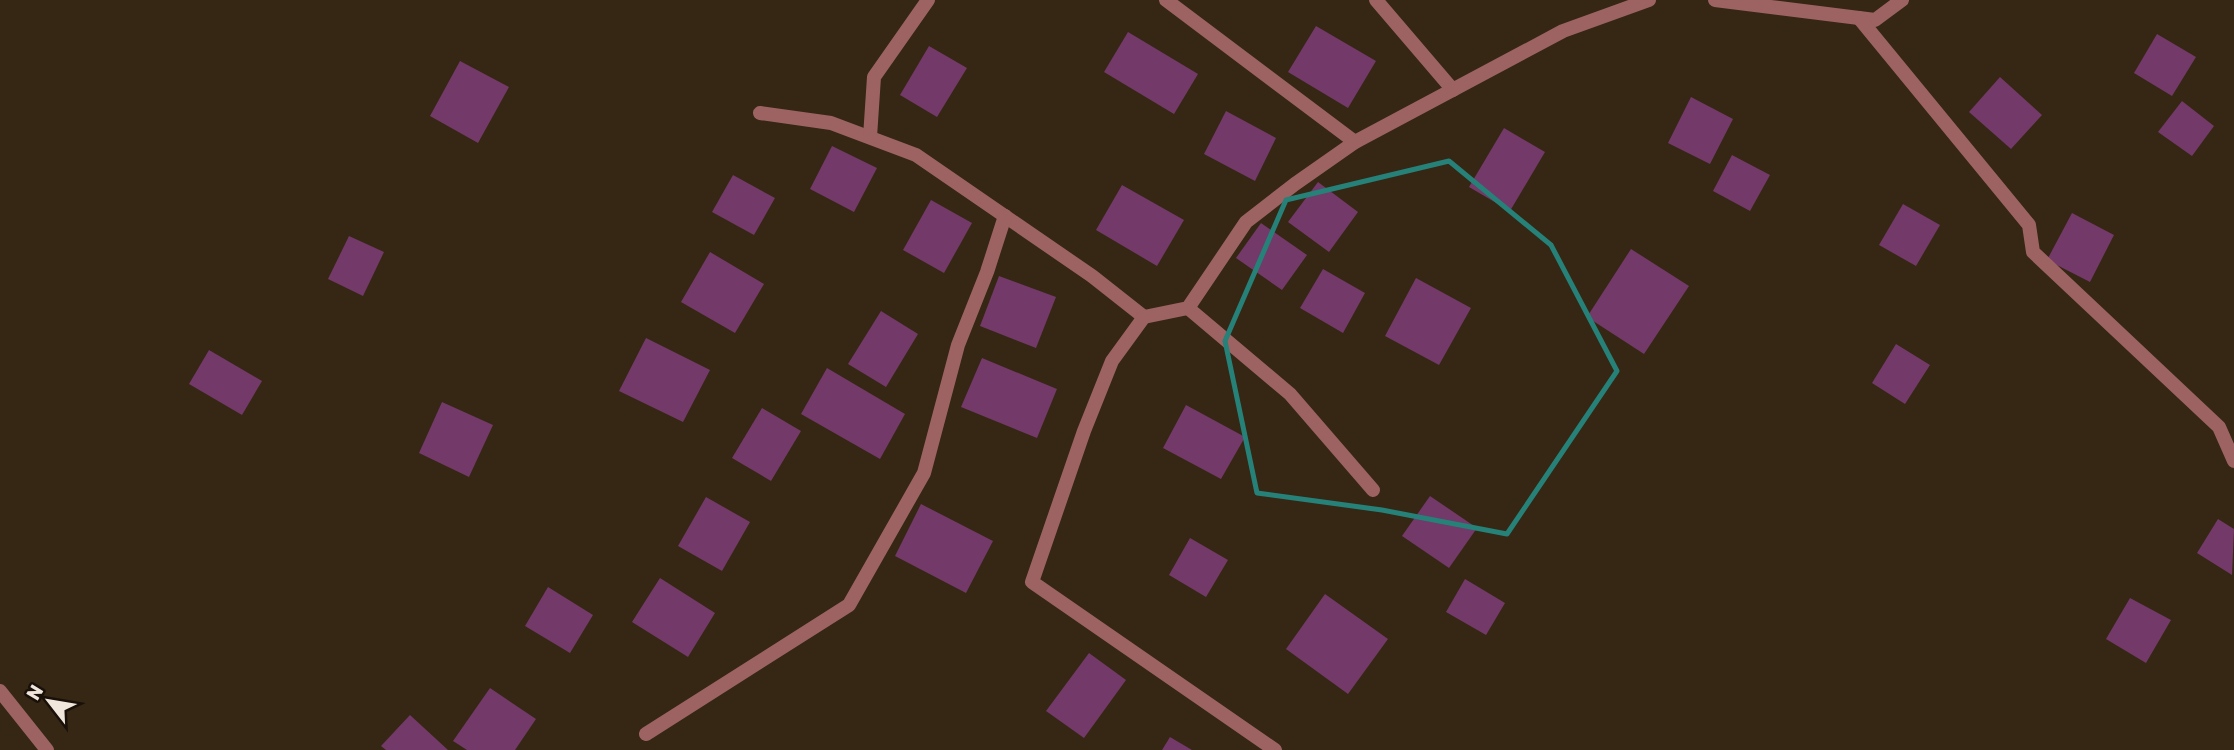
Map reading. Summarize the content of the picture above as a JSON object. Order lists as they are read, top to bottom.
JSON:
{
  "north": "top left"
}
